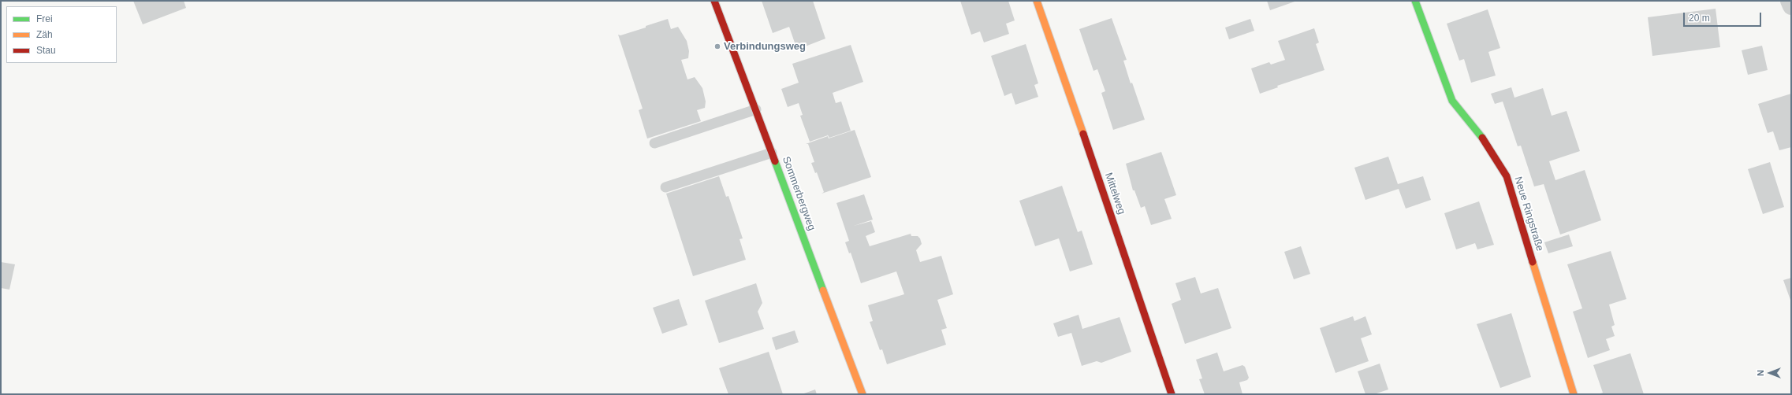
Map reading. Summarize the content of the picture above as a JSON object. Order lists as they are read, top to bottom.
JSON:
{
  "streets": {
    "street": ["Sommerbergweg", "Mittelweg", "Neue Ringstraße"]
  },
  "places": ["Verbindungsweg"],
  "legend": ["Frei", "Zäh", "Stau"],
  "scale_bar": "20 m",
  "north": "left"
}
